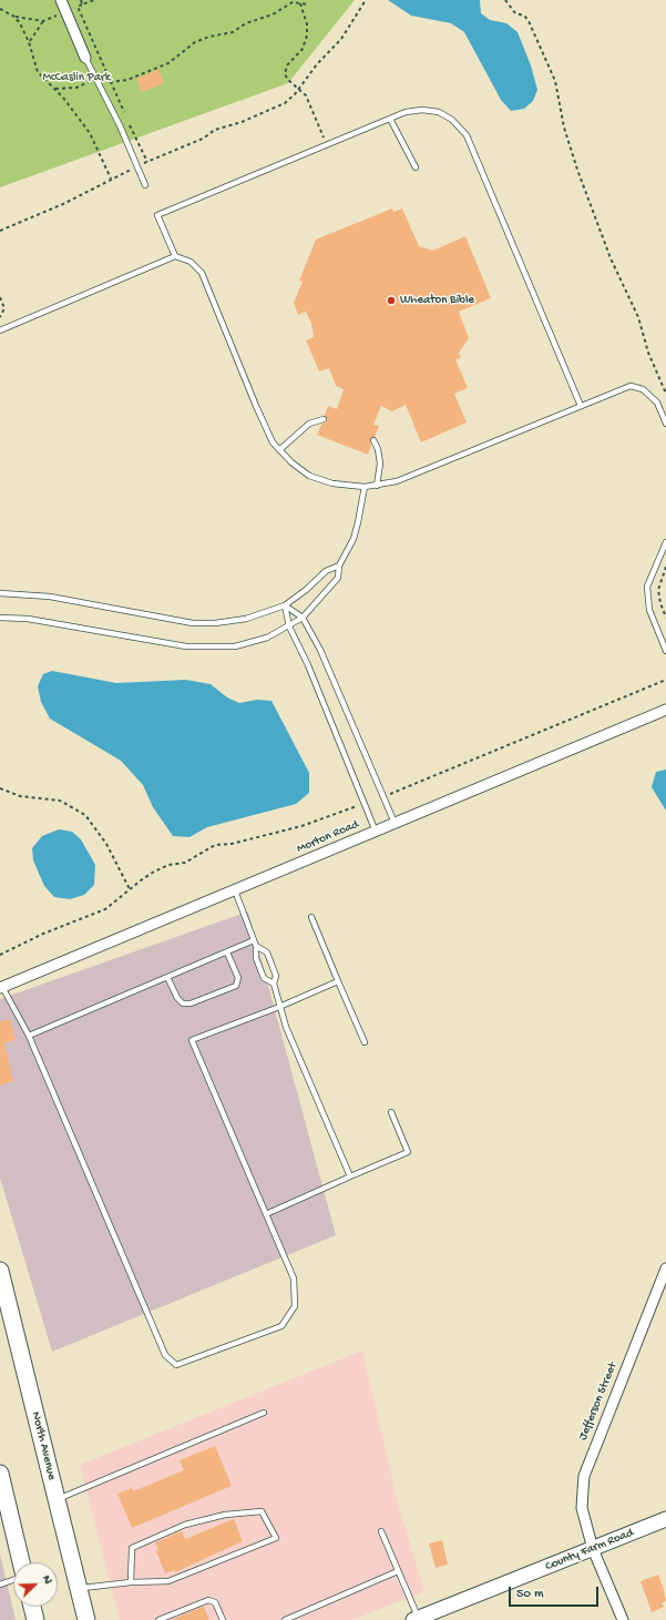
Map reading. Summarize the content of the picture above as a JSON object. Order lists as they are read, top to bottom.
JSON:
{
  "streets": {
    "main road": ["North Avenue", "County Farm Road"],
    "street": ["Morton Road", "Jefferson Street"]
  },
  "crossings": [
    ["Jefferson Street", "County Farm Road"]
  ],
  "parks": ["McCaslin Park"],
  "places": ["Wheaton Bible"],
  "scale_bar": "50 m",
  "north": "top right"
}
